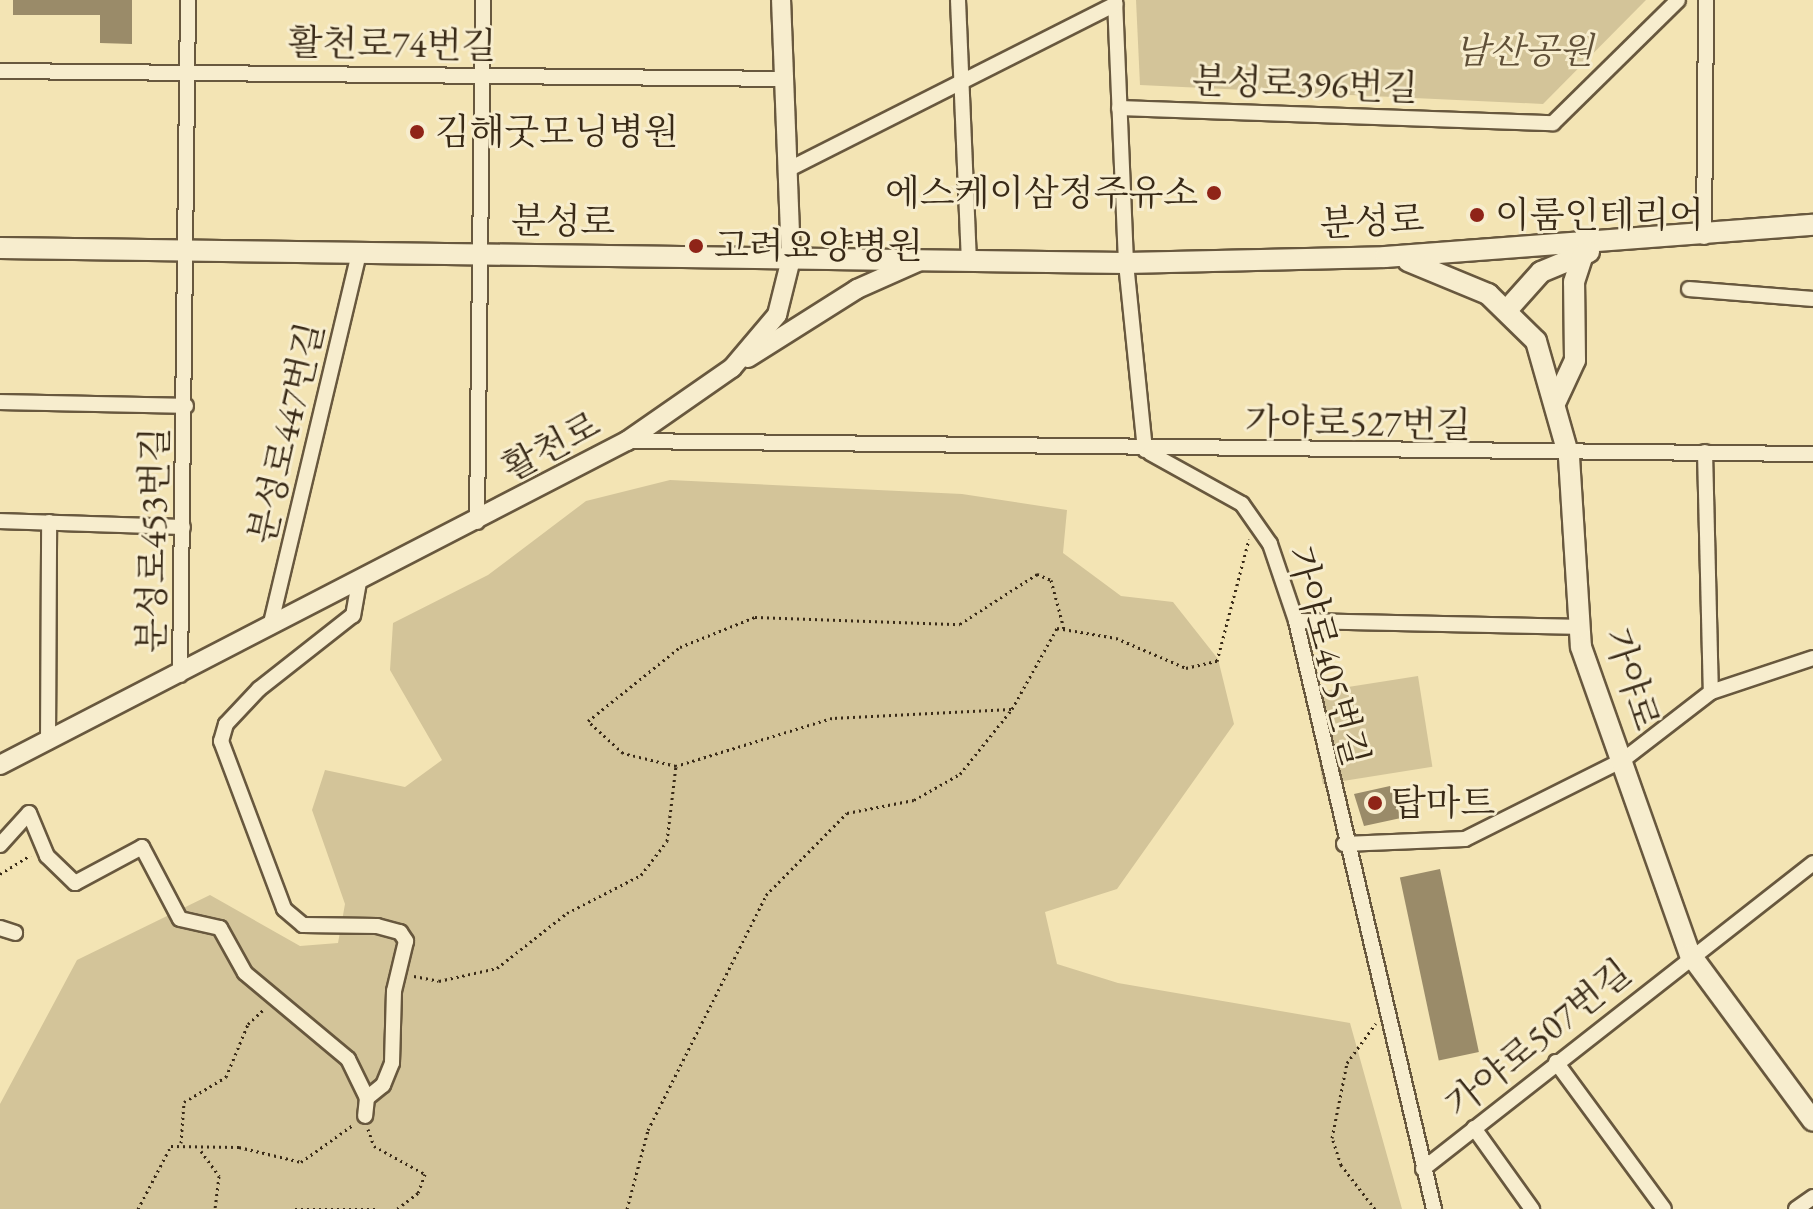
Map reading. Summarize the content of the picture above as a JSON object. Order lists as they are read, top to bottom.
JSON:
{
  "streets": {
    "main road": ["분성로", "가야로"],
    "street": [
      "활천로74번길",
      "분성로396번길",
      "가야로527번길",
      "분성로447번길",
      "활천로",
      "분성로453번길",
      "가야로405번길",
      "가야로507번길"
    ]
  },
  "crossings": [
    ["활천로74번길", "활천로"],
    ["활천로74번길", "분성로453번길"],
    ["분성로", "분성로447번길"],
    ["분성로", "활천로"],
    ["분성로", "분성로453번길"],
    ["분성로", "가야로"],
    ["가야로527번길", "가야로405번길"],
    ["가야로527번길", "가야로"],
    ["분성로447번길", "활천로"],
    ["활천로", "분성로453번길"],
    ["활천로", "가야로405번길"],
    ["가야로405번길", "가야로507번길"],
    ["가야로", "가야로507번길"]
  ],
  "parks": ["남산공원"],
  "places": [
    "김해굿모닝병원",
    "에스케이삼정주유소",
    "이룸인테리어",
    "고려요양병원",
    "탑마트"
  ]
}
